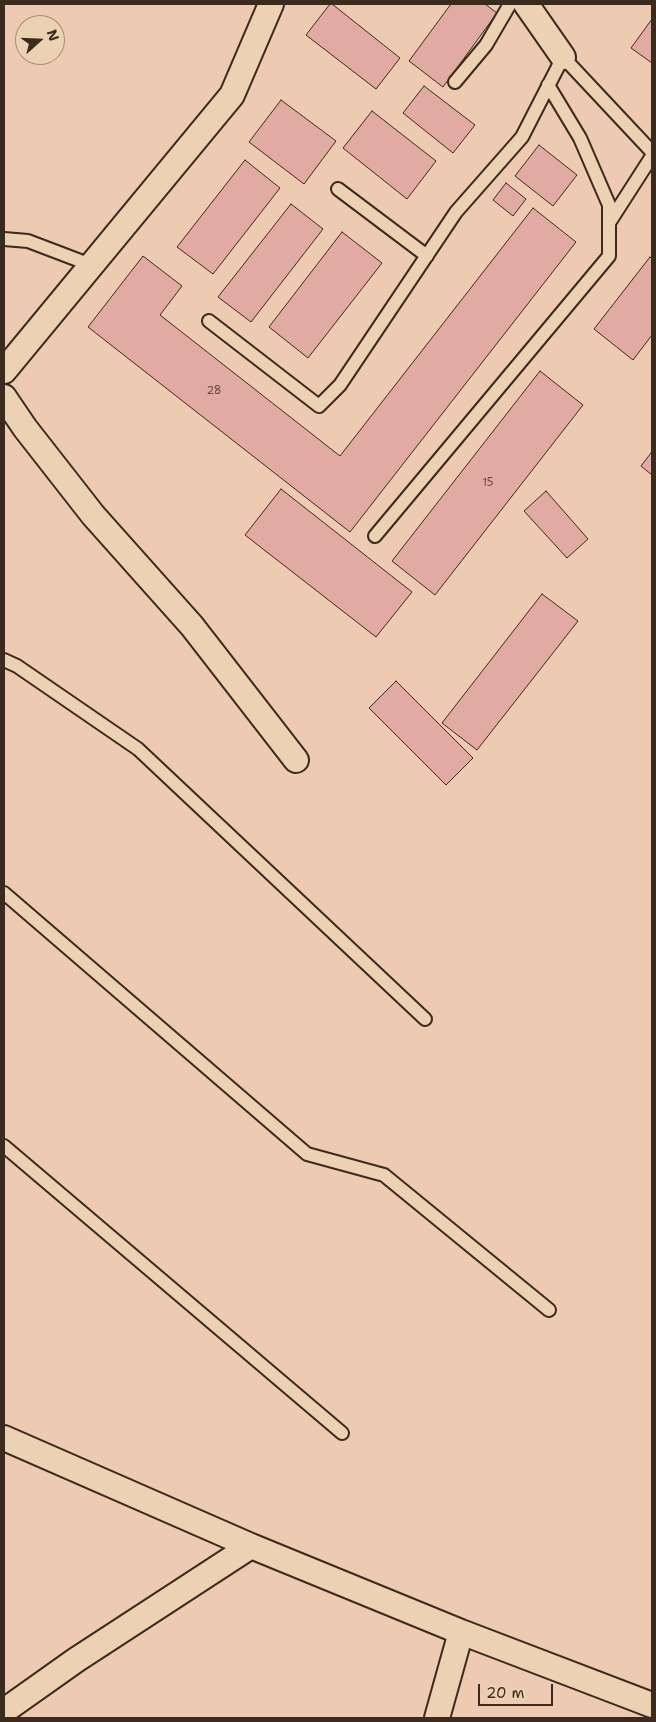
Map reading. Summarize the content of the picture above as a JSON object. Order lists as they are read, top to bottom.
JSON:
{
  "house_numbers": ["28", "15"],
  "scale_bar": "20 m",
  "north": "right"
}
